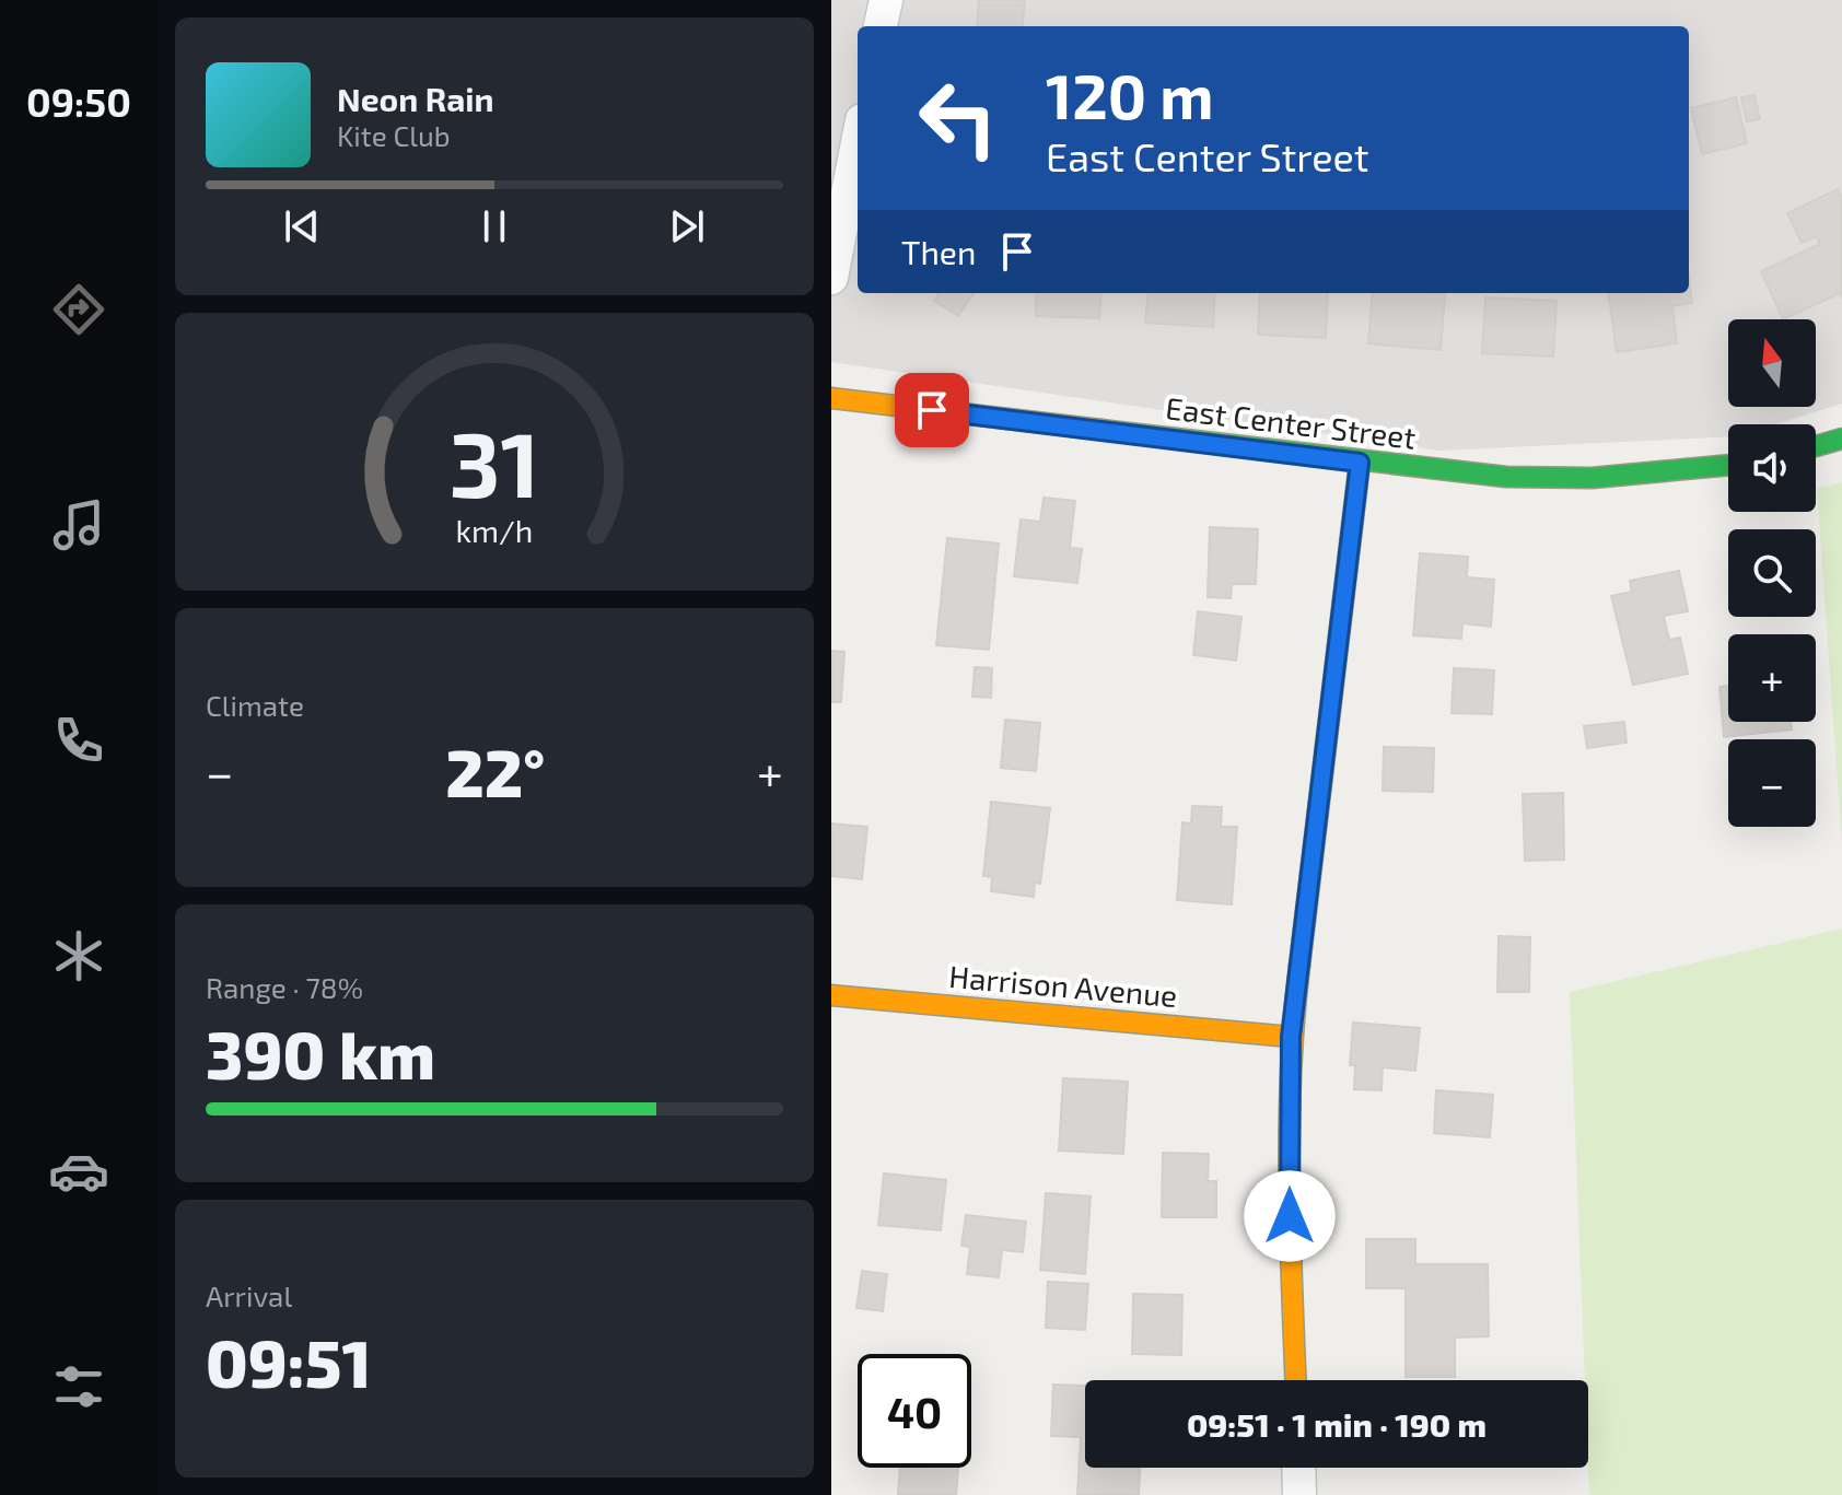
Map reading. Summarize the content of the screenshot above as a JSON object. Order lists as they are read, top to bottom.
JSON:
{
  "streets": {
    "street": ["East Center Street", "Harrison Avenue"]
  },
  "north": "top",
  "page": {
    "tabs": "09:50",
    "turn": ["120 m", "East Center Street"],
    "song": ["Neon Rain", "Kite Club"],
    "then": "Then",
    "map_buttons": ["+", "−"],
    "tile": [
      "Climate",
      ["Range · 78%", "390 km"],
      ["Arrival", "09:51"]
    ],
    "heat": ["−", "22°", "+"],
    "limit": "40",
    "trip": "09:51 · 1 min · 190 m",
    "gauge": ["31", "km/h"]
  }
}
